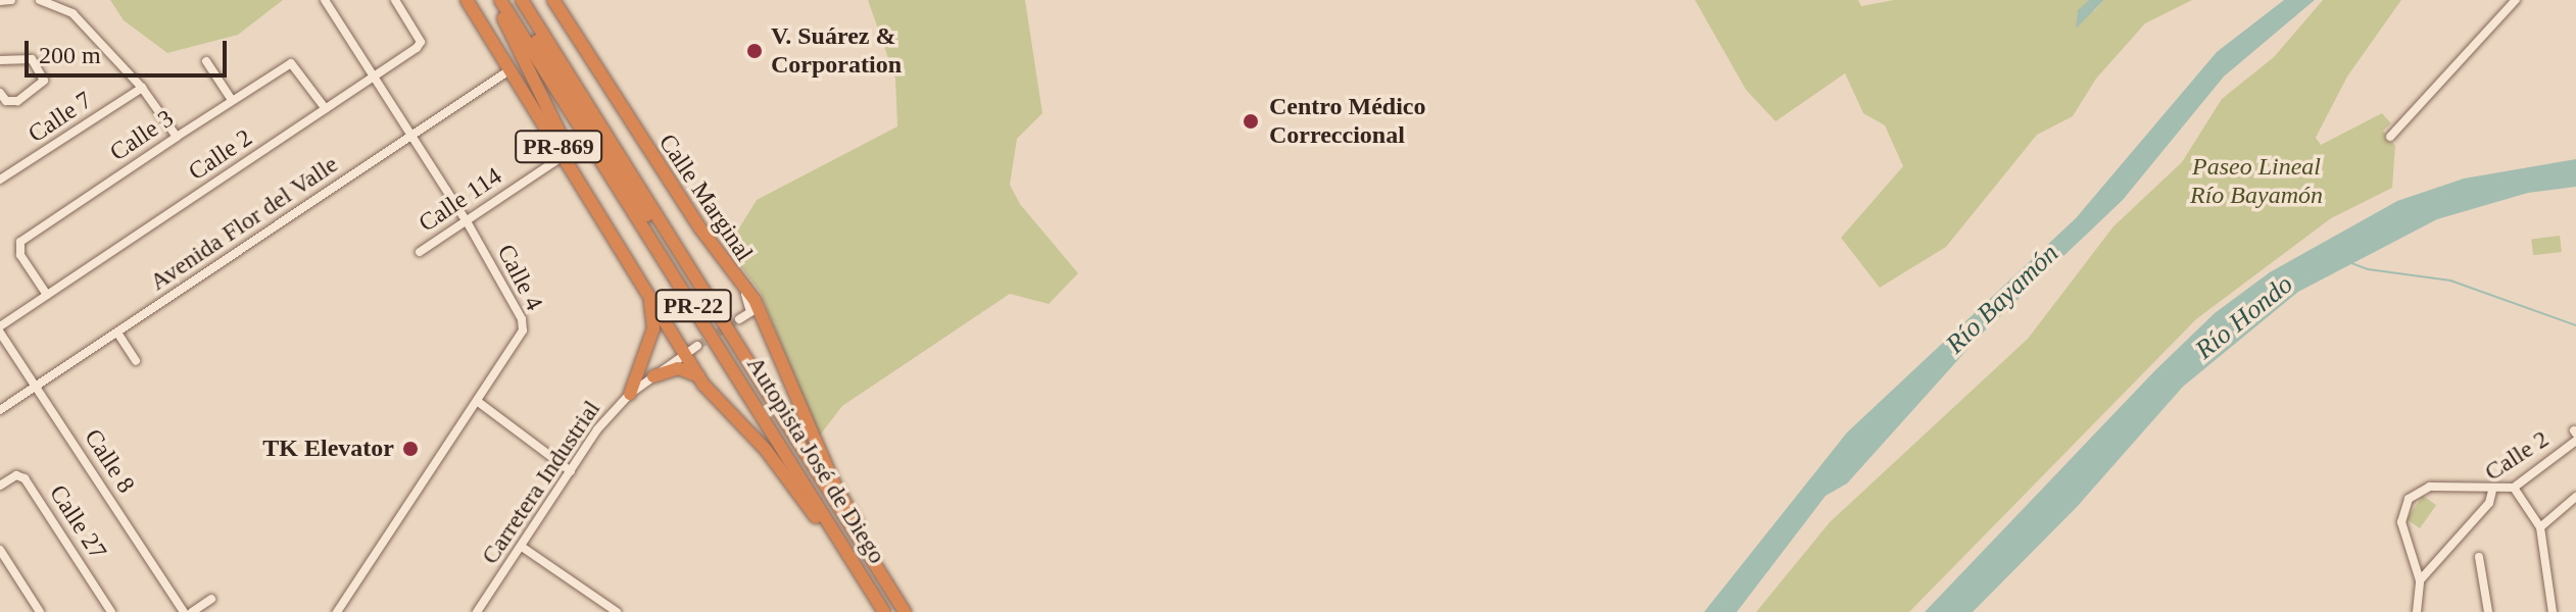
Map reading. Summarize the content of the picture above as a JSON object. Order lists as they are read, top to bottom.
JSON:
{
  "streets": {
    "highway": [
      "PR-869",
      "Calle Marginal",
      "PR-22",
      "Autopista José de Diego"
    ],
    "street": [
      "Calle 7",
      "Calle 3",
      "Calle 2",
      "Calle 114",
      "Avenida Flor del Valle",
      "Calle 4",
      "Calle 8",
      "Carretera Industrial",
      "Calle 27"
    ]
  },
  "crossings": [
    ["Calle 3", "Calle 2"],
    ["PR-869", "Calle 114"],
    ["PR-869", "Avenida Flor del Valle"],
    ["PR-869", "Carretera Industrial"],
    ["Calle 2", "Calle 4"],
    ["Calle 2", "Calle 8"],
    ["Calle Marginal", "Autopista José de Diego"],
    ["Calle 114", "Calle 4"],
    ["Avenida Flor del Valle", "Calle 4"],
    ["Avenida Flor del Valle", "Calle 8"]
  ],
  "water": ["Río Bayamón", "Río Hondo"],
  "parks": ["Paseo Lineal Río Bayamón"],
  "places": ["V. Suárez & Corporation", "Centro Médico Correccional", "TK Elevator"],
  "scale_bar": "200 m"
}
